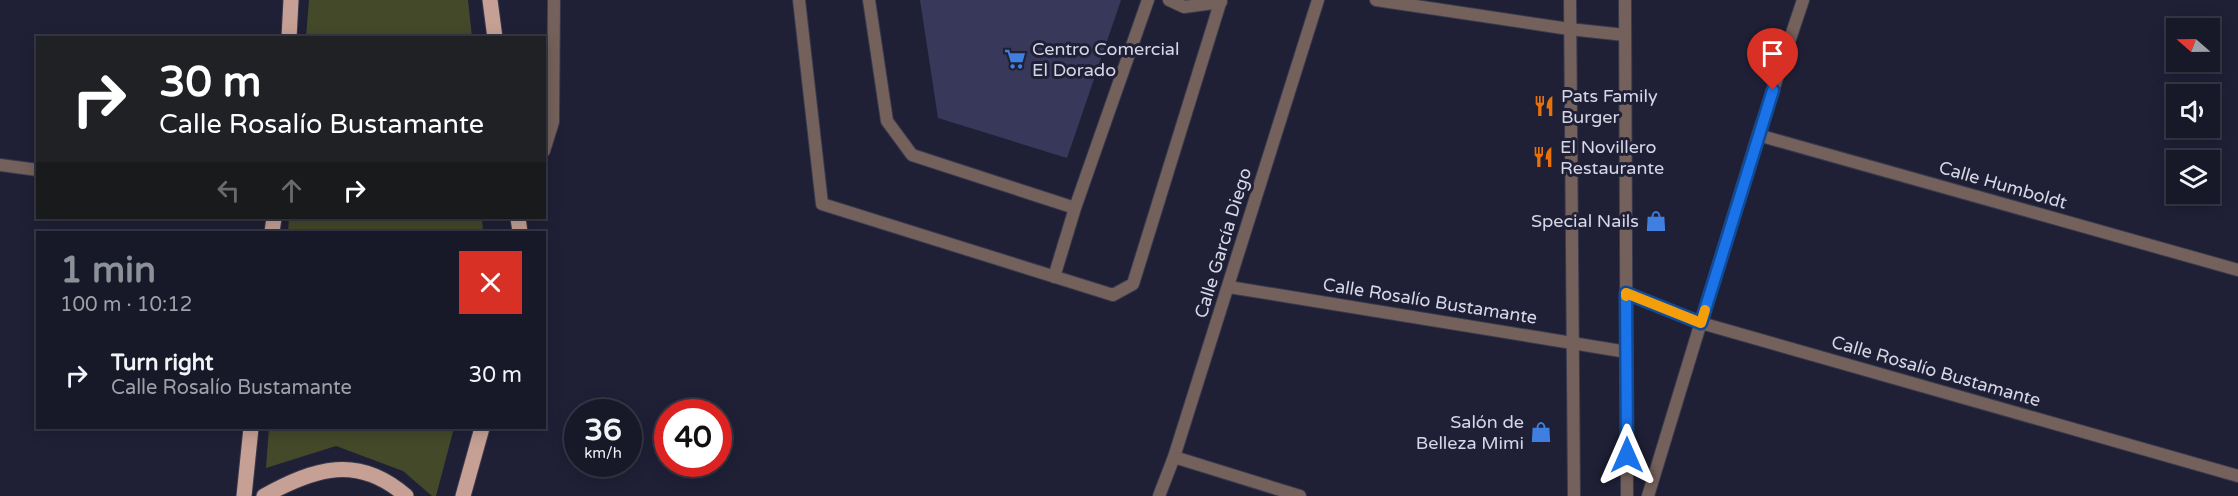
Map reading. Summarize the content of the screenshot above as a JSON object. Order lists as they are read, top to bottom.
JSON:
{
  "streets": {
    "street": ["Calle Humboldt", "Calle García Diego", "Calle Rosalío Bustamante"]
  },
  "crossings": [
    ["Calle García Diego", "Calle Rosalío Bustamante"]
  ],
  "places": {
    "supermarket": ["Centro Comercial El Dorado"],
    "restaurant": ["Pats Family Burger", "El Novillero Restaurante"],
    "shop": ["Special Nails", "Salón de Belleza Mimi"]
  },
  "north": "left",
  "page": {
    "turn": ["30 m", "Calle Rosalío Bustamante"],
    "heading": ["1 min", "100 m · 10:12"],
    "list": [
      {
        "name": "Turn right",
        "note": "Calle Rosalío Bustamante",
        "value": "30 m"
      }
    ],
    "speed": "36 km/h",
    "limit": "40"
  }
}
